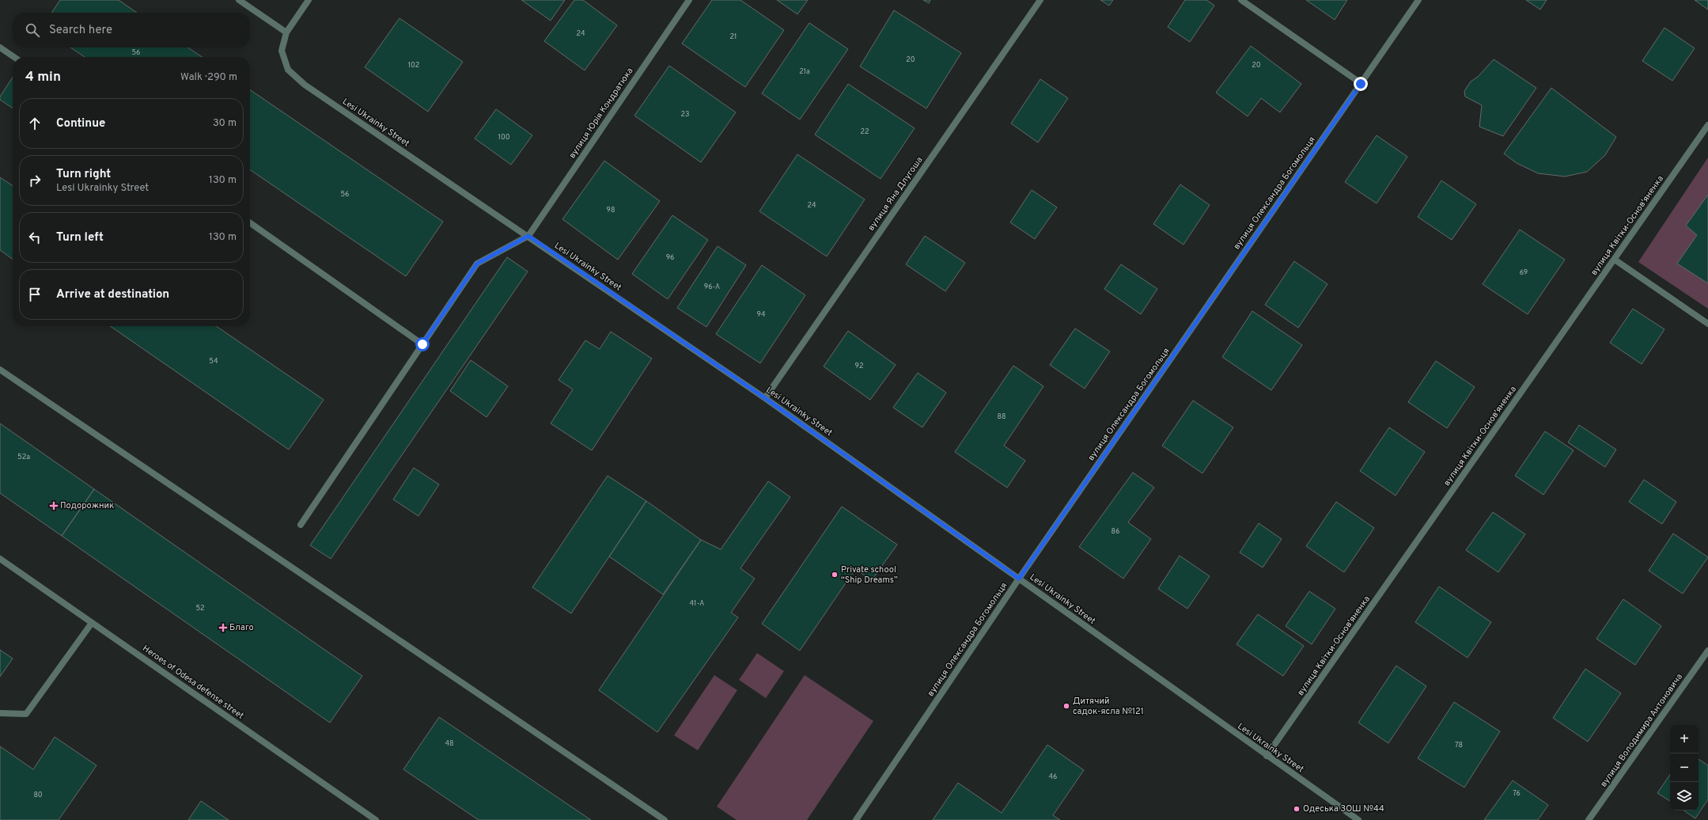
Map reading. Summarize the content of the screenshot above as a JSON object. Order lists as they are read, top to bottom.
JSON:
{
  "streets": {
    "street": [
      "вулиця Юрія Кондратюка",
      "Lesi Ukrainky Street",
      "вулиця Олександра Богомольця",
      "вулиця Яна Длугоша",
      "вулиця Квітки-Основ'яненка",
      "Heroes of Odesa defense street",
      "вулиця Володимира Антоновича"
    ]
  },
  "crossings": [
    ["вулиця Юрія Кондратюка", "Lesi Ukrainky Street"],
    ["Lesi Ukrainky Street", "вулиця Олександра Богомольця"],
    ["Lesi Ukrainky Street", "вулиця Яна Длугоша"],
    ["Lesi Ukrainky Street", "вулиця Квітки-Основ'яненка"]
  ],
  "places": {
    "health": ["Подорожник", "Благо"],
    "other": ["Private school “Ship Dreams”", "Дитячий садок-ясла №121", "Одеська ЗОШ №44"]
  },
  "house_numbers": [
    "24",
    "21",
    "56",
    "20",
    "102",
    "20",
    "21а",
    "23",
    "22",
    "100",
    "56",
    "24",
    "98",
    "96",
    "69",
    "96-А",
    "94",
    "54",
    "92",
    "88",
    "52а",
    "86",
    "41-А",
    "52",
    "48",
    "78",
    "46",
    "76",
    "80"
  ],
  "page": {
    "search": "Search here",
    "heading": ["4 min", "Walk · 290 m"],
    "list": [
      ["Continue", "30 m"],
      ["Turn right", "Lesi Ukrainky Street", "130 m"],
      ["Turn left", "130 m"],
      "Arrive at destination"
    ],
    "map_buttons": ["+", "−"]
  }
}
